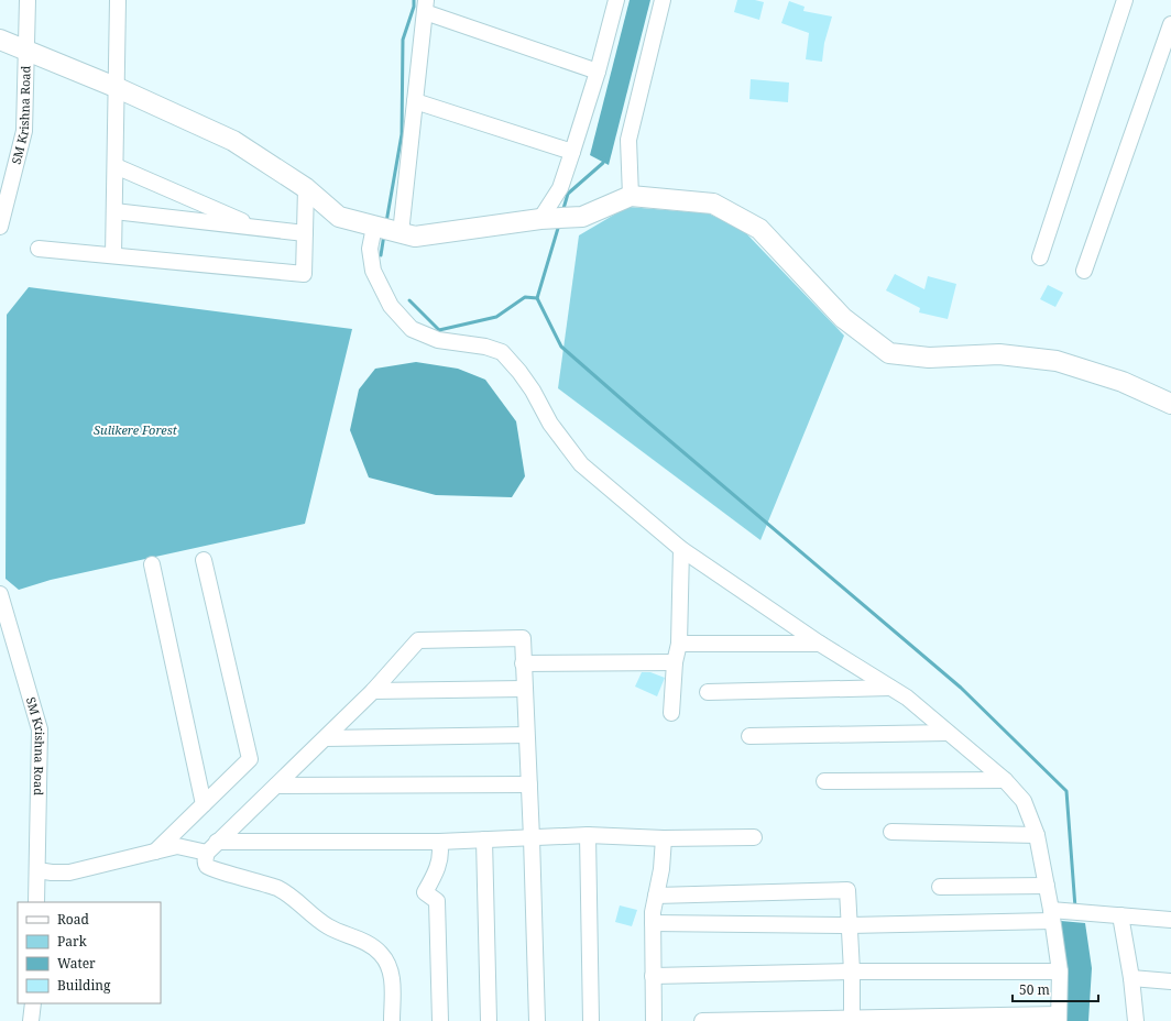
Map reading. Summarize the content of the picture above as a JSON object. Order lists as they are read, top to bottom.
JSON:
{
  "streets": {
    "street": ["SM Krishna Road"]
  },
  "parks": ["Sulikere Forest"],
  "legend": [
    "Road",
    "Park",
    "Water",
    "Building"
  ],
  "scale_bar": "50 m"
}
